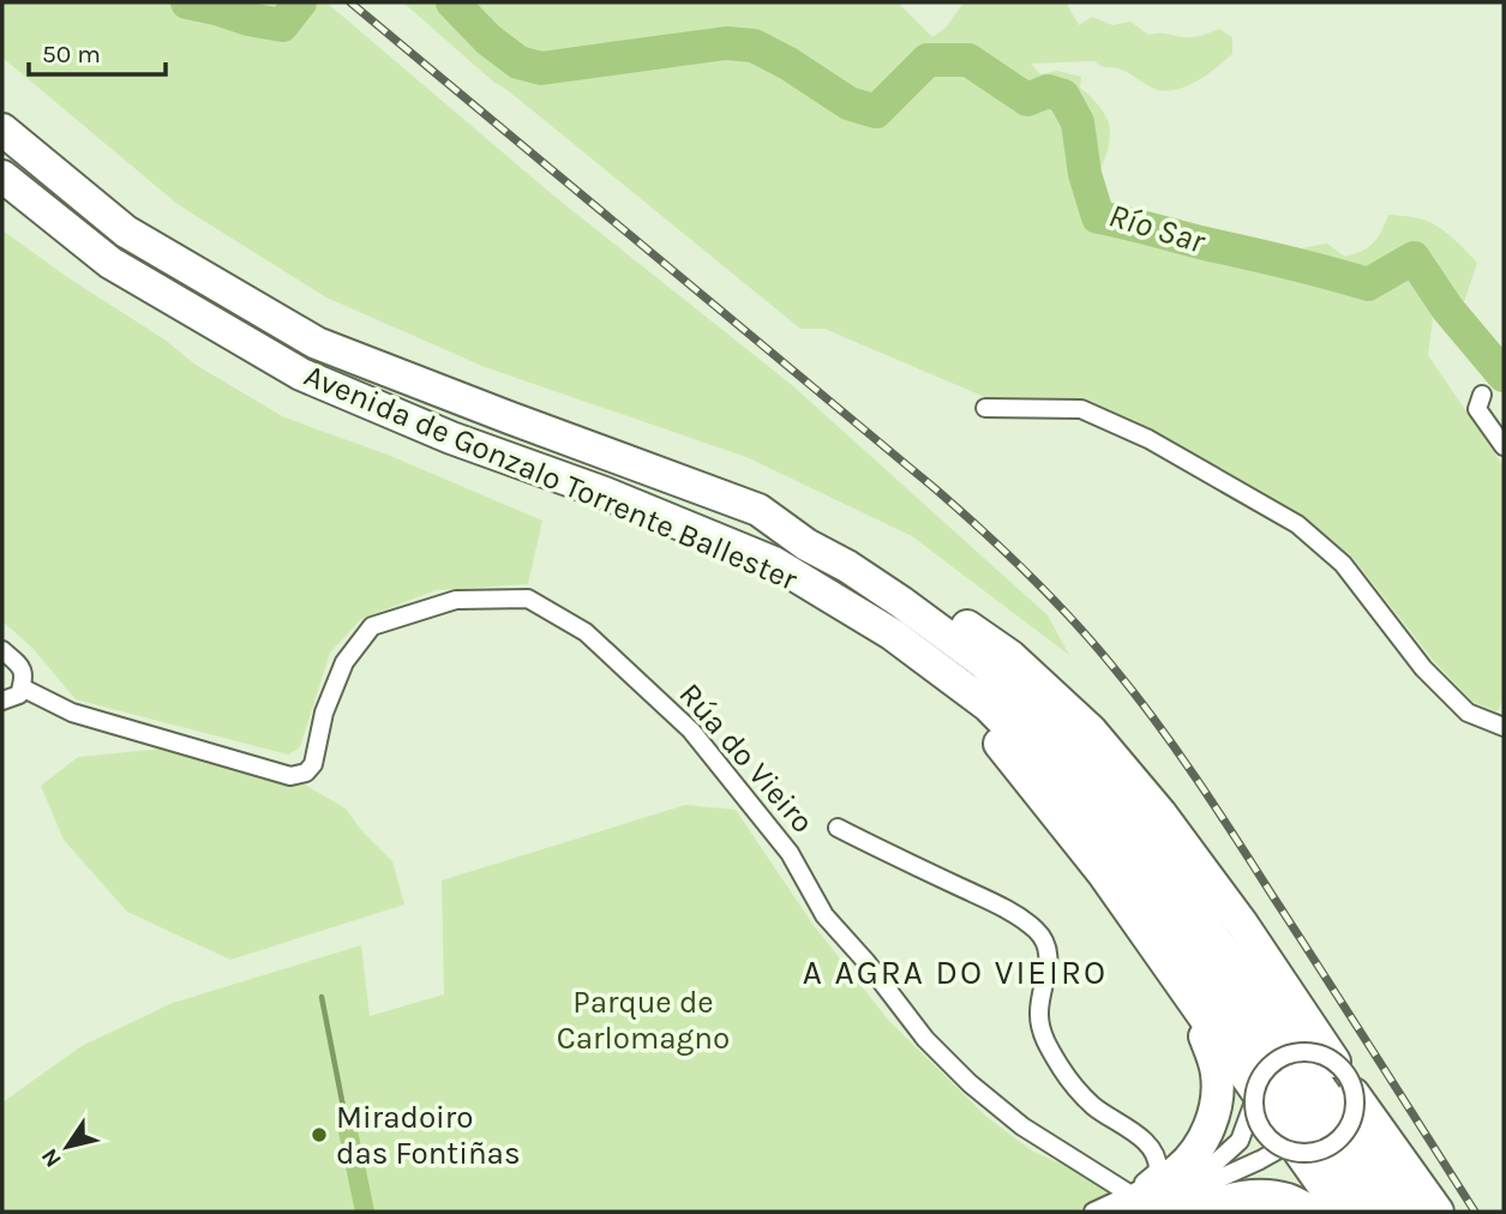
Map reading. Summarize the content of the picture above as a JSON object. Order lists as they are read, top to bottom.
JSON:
{
  "streets": {
    "highway": ["Avenida de Gonzalo Torrente Ballester"],
    "street": ["Rúa do Vieiro"]
  },
  "districts": ["A AGRA DO VIEIRO"],
  "water": ["Río Sar"],
  "parks": ["Parque de Carlomagno"],
  "places": ["Miradoiro das Fontiñas"],
  "scale_bar": "50 m",
  "north": "bottom left"
}
